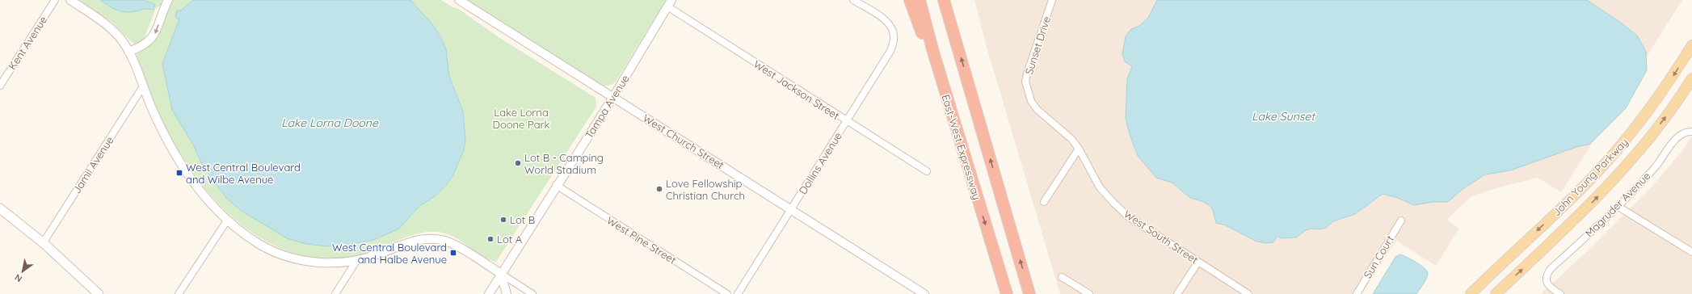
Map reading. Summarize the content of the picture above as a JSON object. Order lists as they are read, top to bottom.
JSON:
{
  "streets": {
    "highway": ["East-West Expressway"],
    "main road": ["John Young Parkway"],
    "street": [
      "Kent Avenue",
      "Sunset Drive",
      "West Jackson Street",
      "Tampa Avenue",
      "West Church Street",
      "Dollins Avenue",
      "Jamil Avenue",
      "Magruder Avenue",
      "West South Street",
      "West Pine Street",
      "Sun Court"
    ]
  },
  "crossings": [
    ["Sunset Drive", "West South Street"],
    ["West Jackson Street", "Tampa Avenue"],
    ["West Jackson Street", "Dollins Avenue"],
    ["Tampa Avenue", "West Church Street"],
    ["Tampa Avenue", "West Pine Street"],
    ["West Church Street", "Dollins Avenue"]
  ],
  "water": ["Lake Sunset", "Lake Lorna Doone"],
  "parks": ["Lake Lorna Doone Park"],
  "places": {
    "other": [
      "Lot B - Camping World Stadium",
      "Love Fellowship Christian Church",
      "Lot B",
      "Lot A"
    ],
    "transit": ["West Central Boulevard and Wilbe Avenue", "West Central Boulevard and Halbe Avenue"]
  },
  "north": "bottom left"
}
